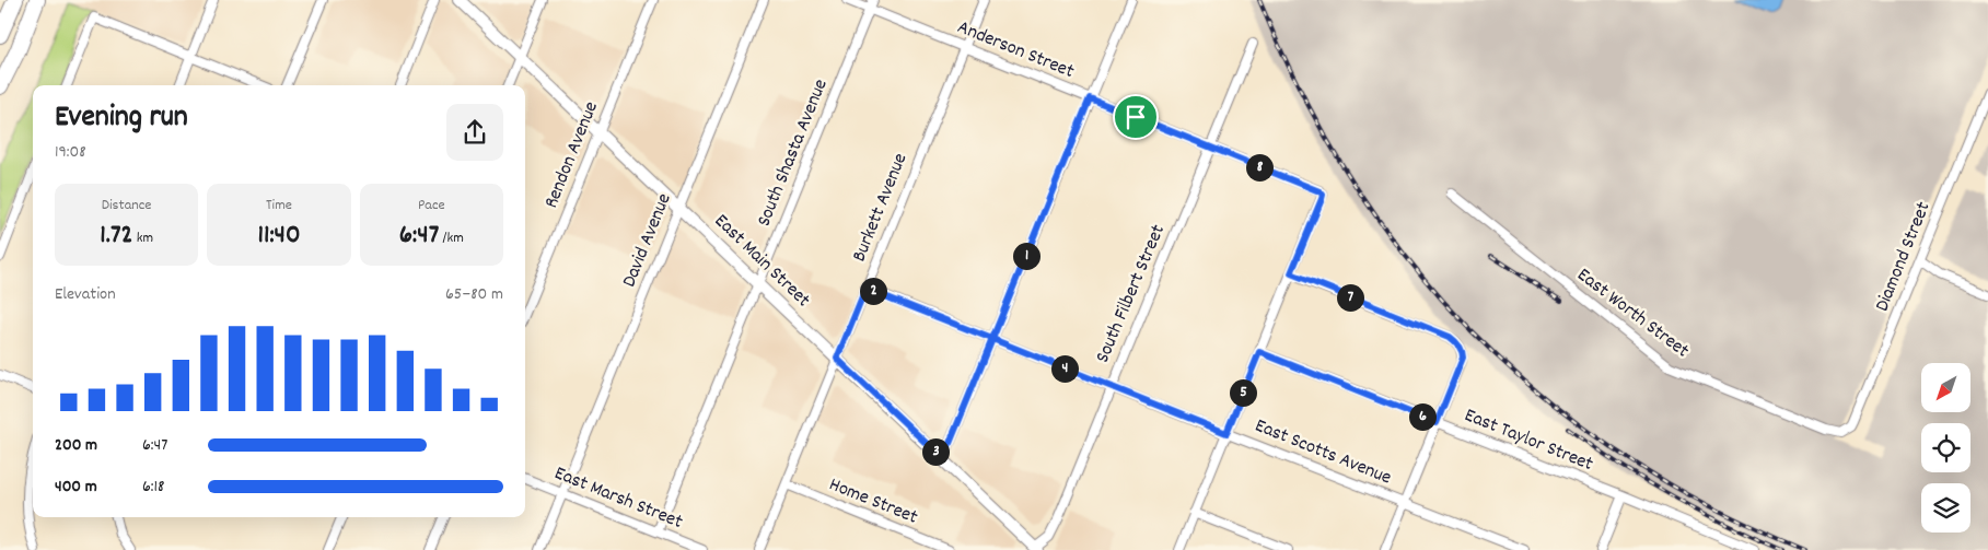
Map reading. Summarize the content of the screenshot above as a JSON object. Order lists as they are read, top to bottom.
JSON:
{
  "streets": {
    "main road": ["East Main Street"],
    "street": [
      "Anderson Street",
      "South Shasta Avenue",
      "Rendon Avenue",
      "Burkett Avenue",
      "David Avenue",
      "Diamond Street",
      "South Filbert Street",
      "East Worth Street",
      "East Taylor Street",
      "East Scotts Avenue",
      "East Marsh Street",
      "Home Street"
    ]
  },
  "crossings": [
    ["Anderson Street", "South Shasta Avenue"],
    ["Anderson Street", "Burkett Avenue"],
    ["Anderson Street", "South Filbert Street"],
    ["South Shasta Avenue", "East Main Street"],
    ["South Shasta Avenue", "East Marsh Street"],
    ["Rendon Avenue", "East Main Street"],
    ["Burkett Avenue", "East Main Street"],
    ["Burkett Avenue", "East Scotts Avenue"],
    ["Burkett Avenue", "Home Street"],
    ["David Avenue", "East Main Street"],
    ["David Avenue", "East Marsh Street"],
    ["Diamond Street", "East Worth Street"],
    ["East Main Street", "South Filbert Street"],
    ["South Filbert Street", "East Scotts Avenue"]
  ],
  "north": "bottom left",
  "page": {
    "heading": ["Evening run", "19:08"],
    "pins": [
      "8",
      "1",
      "2",
      "7",
      "4",
      "5",
      "6",
      "3"
    ],
    "stats": [
      ["Distance", "1.72 km"],
      ["Time", "11:40"],
      ["Pace", "6:47 /km"]
    ],
    "chart": ["Elevation", "65–80 m"],
    "list": [
      {
        "name": "200 m",
        "note": "6:47"
      },
      {
        "name": "400 m",
        "note": "6:18"
      }
    ]
  }
}
